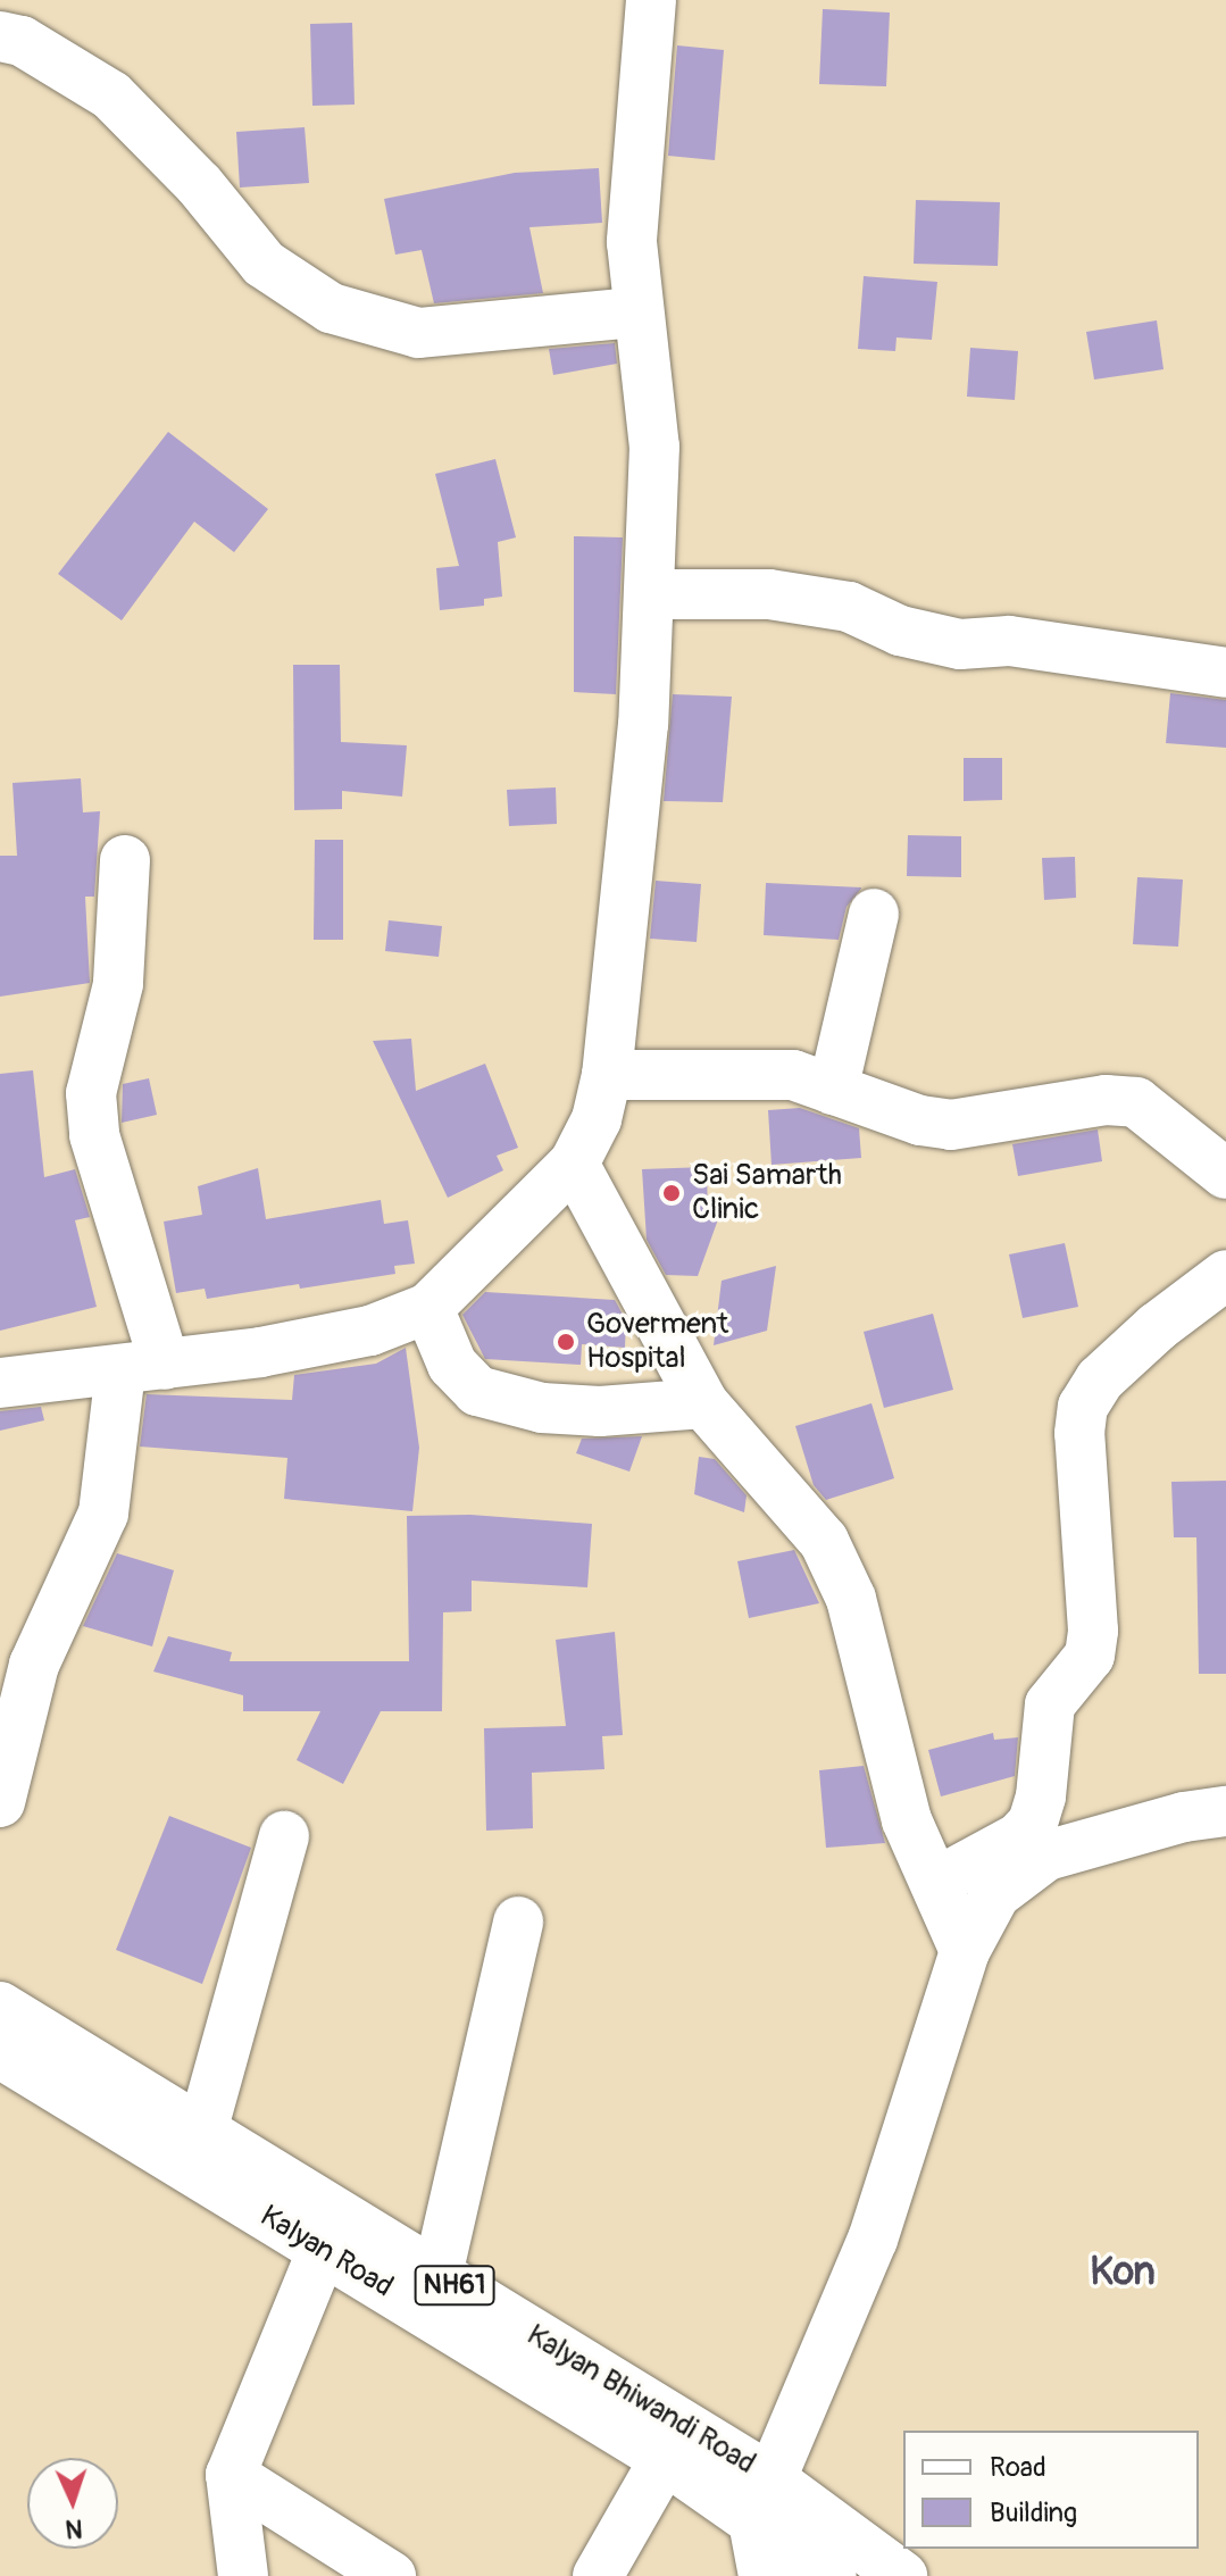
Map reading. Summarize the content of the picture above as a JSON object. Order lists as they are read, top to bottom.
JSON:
{
  "streets": {
    "main road": ["Kalyan Road", "NH61", "Kalyan Bhiwandi Road"]
  },
  "crossings": [
    ["Kalyan Road", "Kalyan Bhiwandi Road"]
  ],
  "districts": ["Kon"],
  "places": ["Sai Samarth Clinic", "Goverment Hospital"],
  "legend": ["Road", "Building"],
  "north": "bottom"
}
